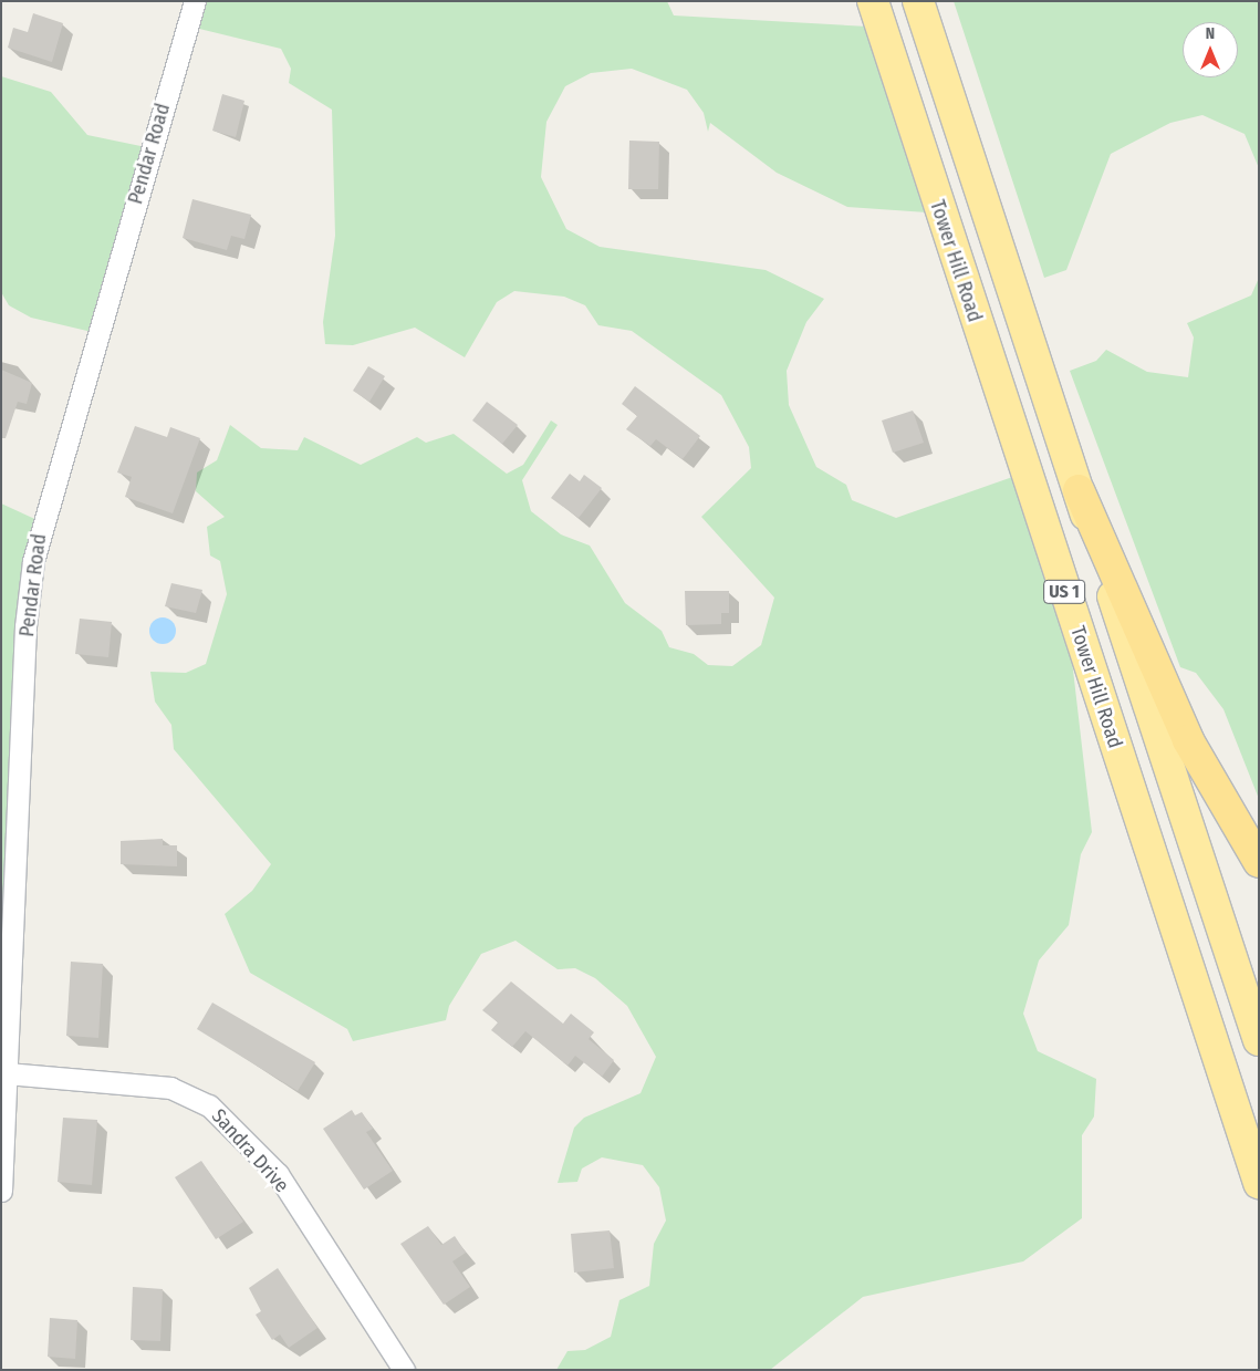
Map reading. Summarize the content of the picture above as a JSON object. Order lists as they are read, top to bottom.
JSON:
{
  "streets": {
    "highway": ["Tower Hill Road", "US 1"],
    "street": ["Pendar Road", "Sandra Drive"]
  },
  "crossings": [
    ["Pendar Road", "Sandra Drive"]
  ],
  "north": "top"
}
